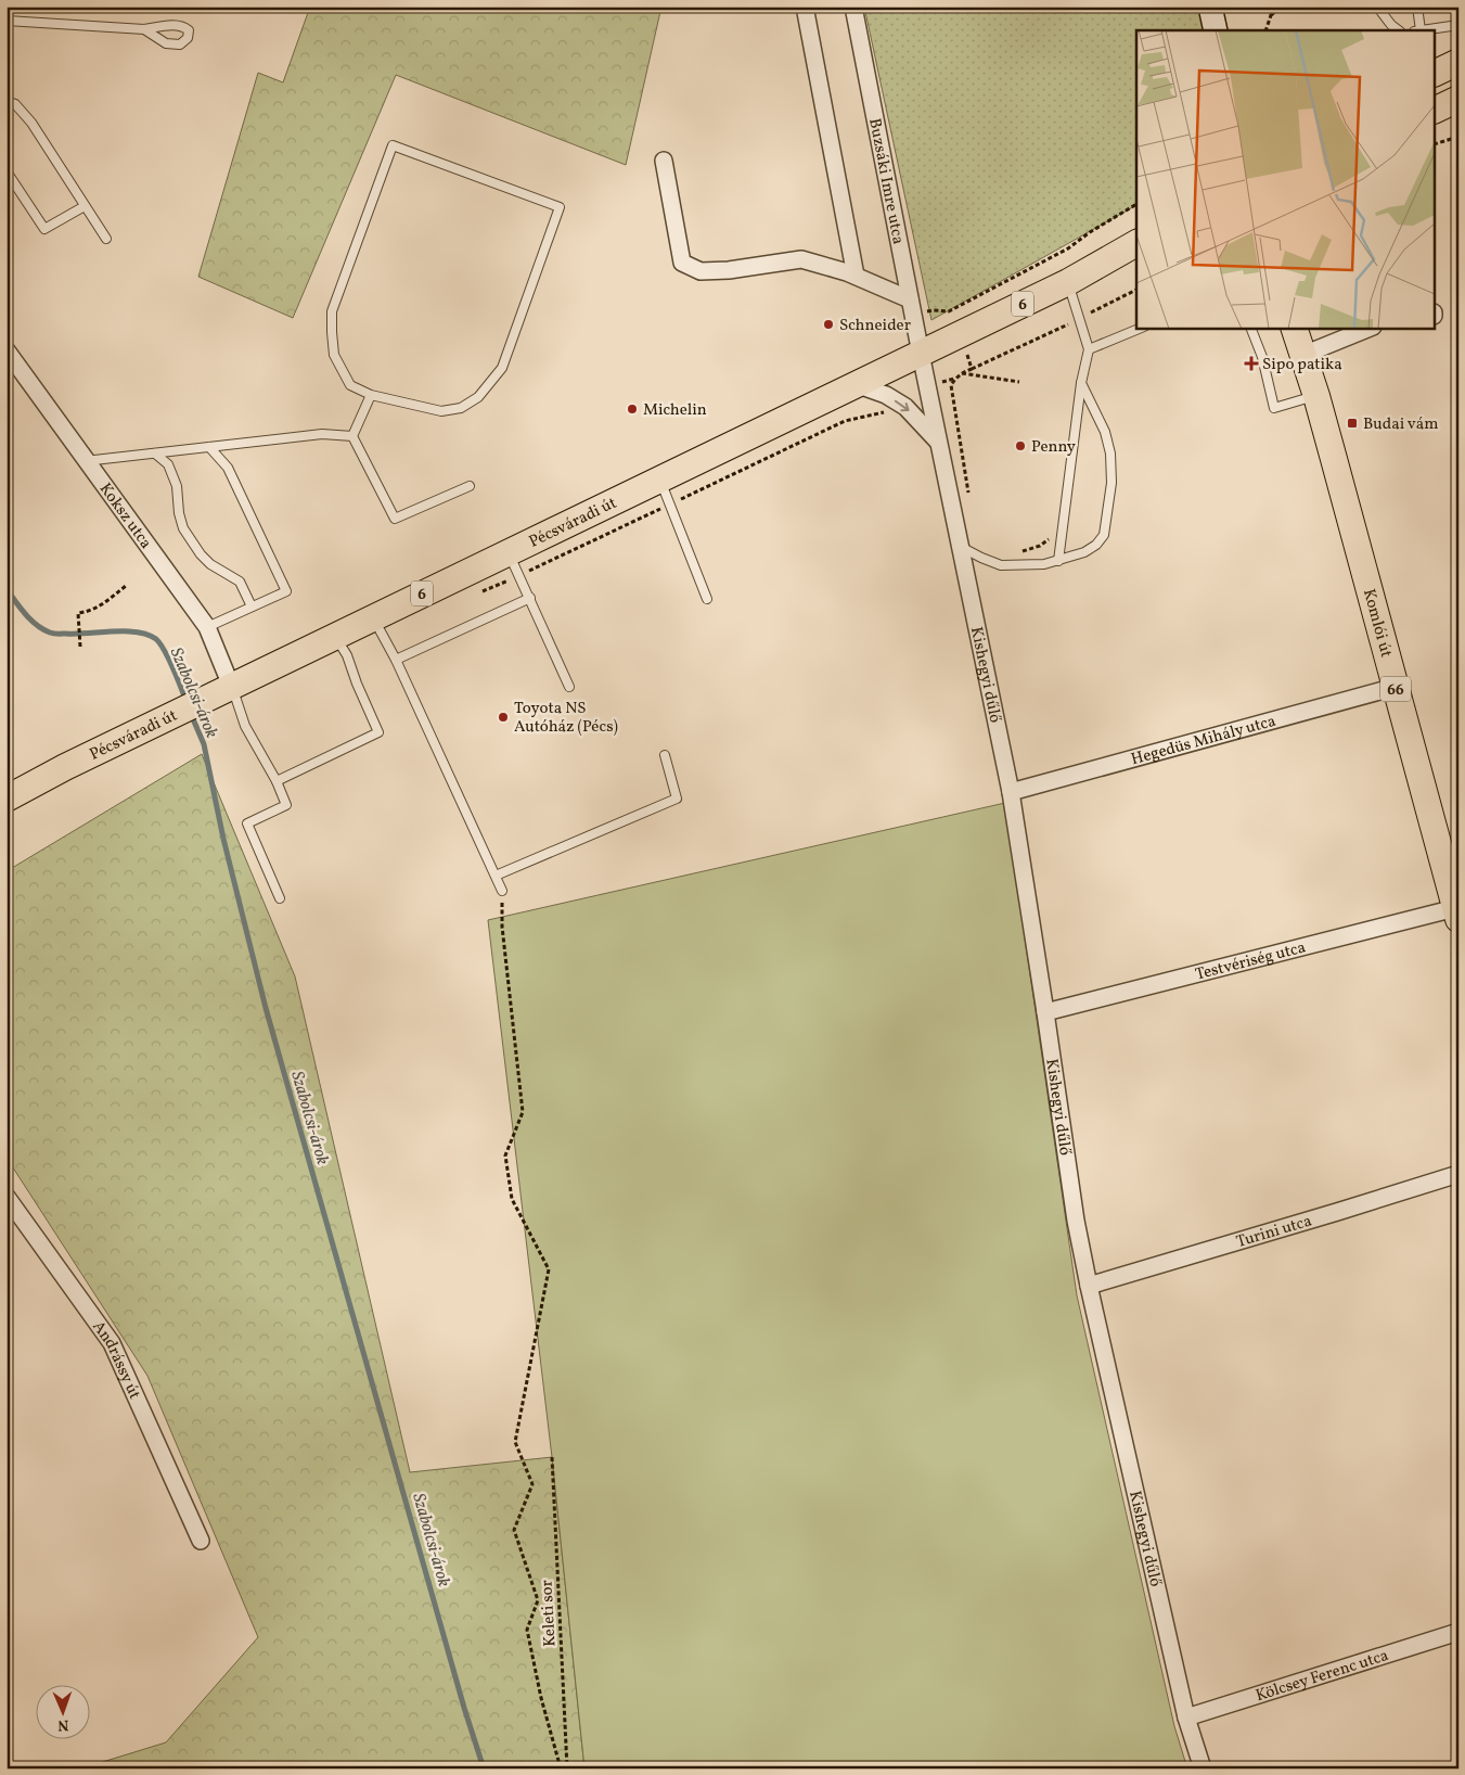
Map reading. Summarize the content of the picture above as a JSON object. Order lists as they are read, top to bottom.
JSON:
{
  "streets": {
    "main road": [
      "6",
      "Pécsváradi út",
      "Komlói út",
      "66"
    ],
    "street": [
      "Buzsáki Imre utca",
      "Koksz utca",
      "Kishegyi dűlő",
      "Hegedüs Mihály utca",
      "Testvériség utca",
      "Turini utca",
      "Andrássy út",
      "Kölcsey Ferenc utca"
    ],
    "path": ["Keleti sor"]
  },
  "crossings": [
    ["Buzsáki Imre utca", "Pécsváradi út"],
    ["Buzsáki Imre utca", "Kishegyi dűlő"],
    ["Koksz utca", "Pécsváradi út"],
    ["Pécsváradi út", "Kishegyi dűlő"],
    ["Komlói út", "Hegedüs Mihály utca"],
    ["Komlói út", "Testvériség utca"],
    ["Kishegyi dűlő", "Hegedüs Mihály utca"],
    ["Kishegyi dűlő", "Testvériség utca"],
    ["Kishegyi dűlő", "Turini utca"],
    ["Kishegyi dűlő", "Kölcsey Ferenc utca"]
  ],
  "water": ["Szabolcsi-árok"],
  "places": {
    "other": [
      "Schneider",
      "Michelin",
      "Penny",
      "Toyota NS Autóház (Pécs)"
    ],
    "health": ["Sipo patika"],
    "transit": ["Budai vám"]
  },
  "north": "bottom"
}
